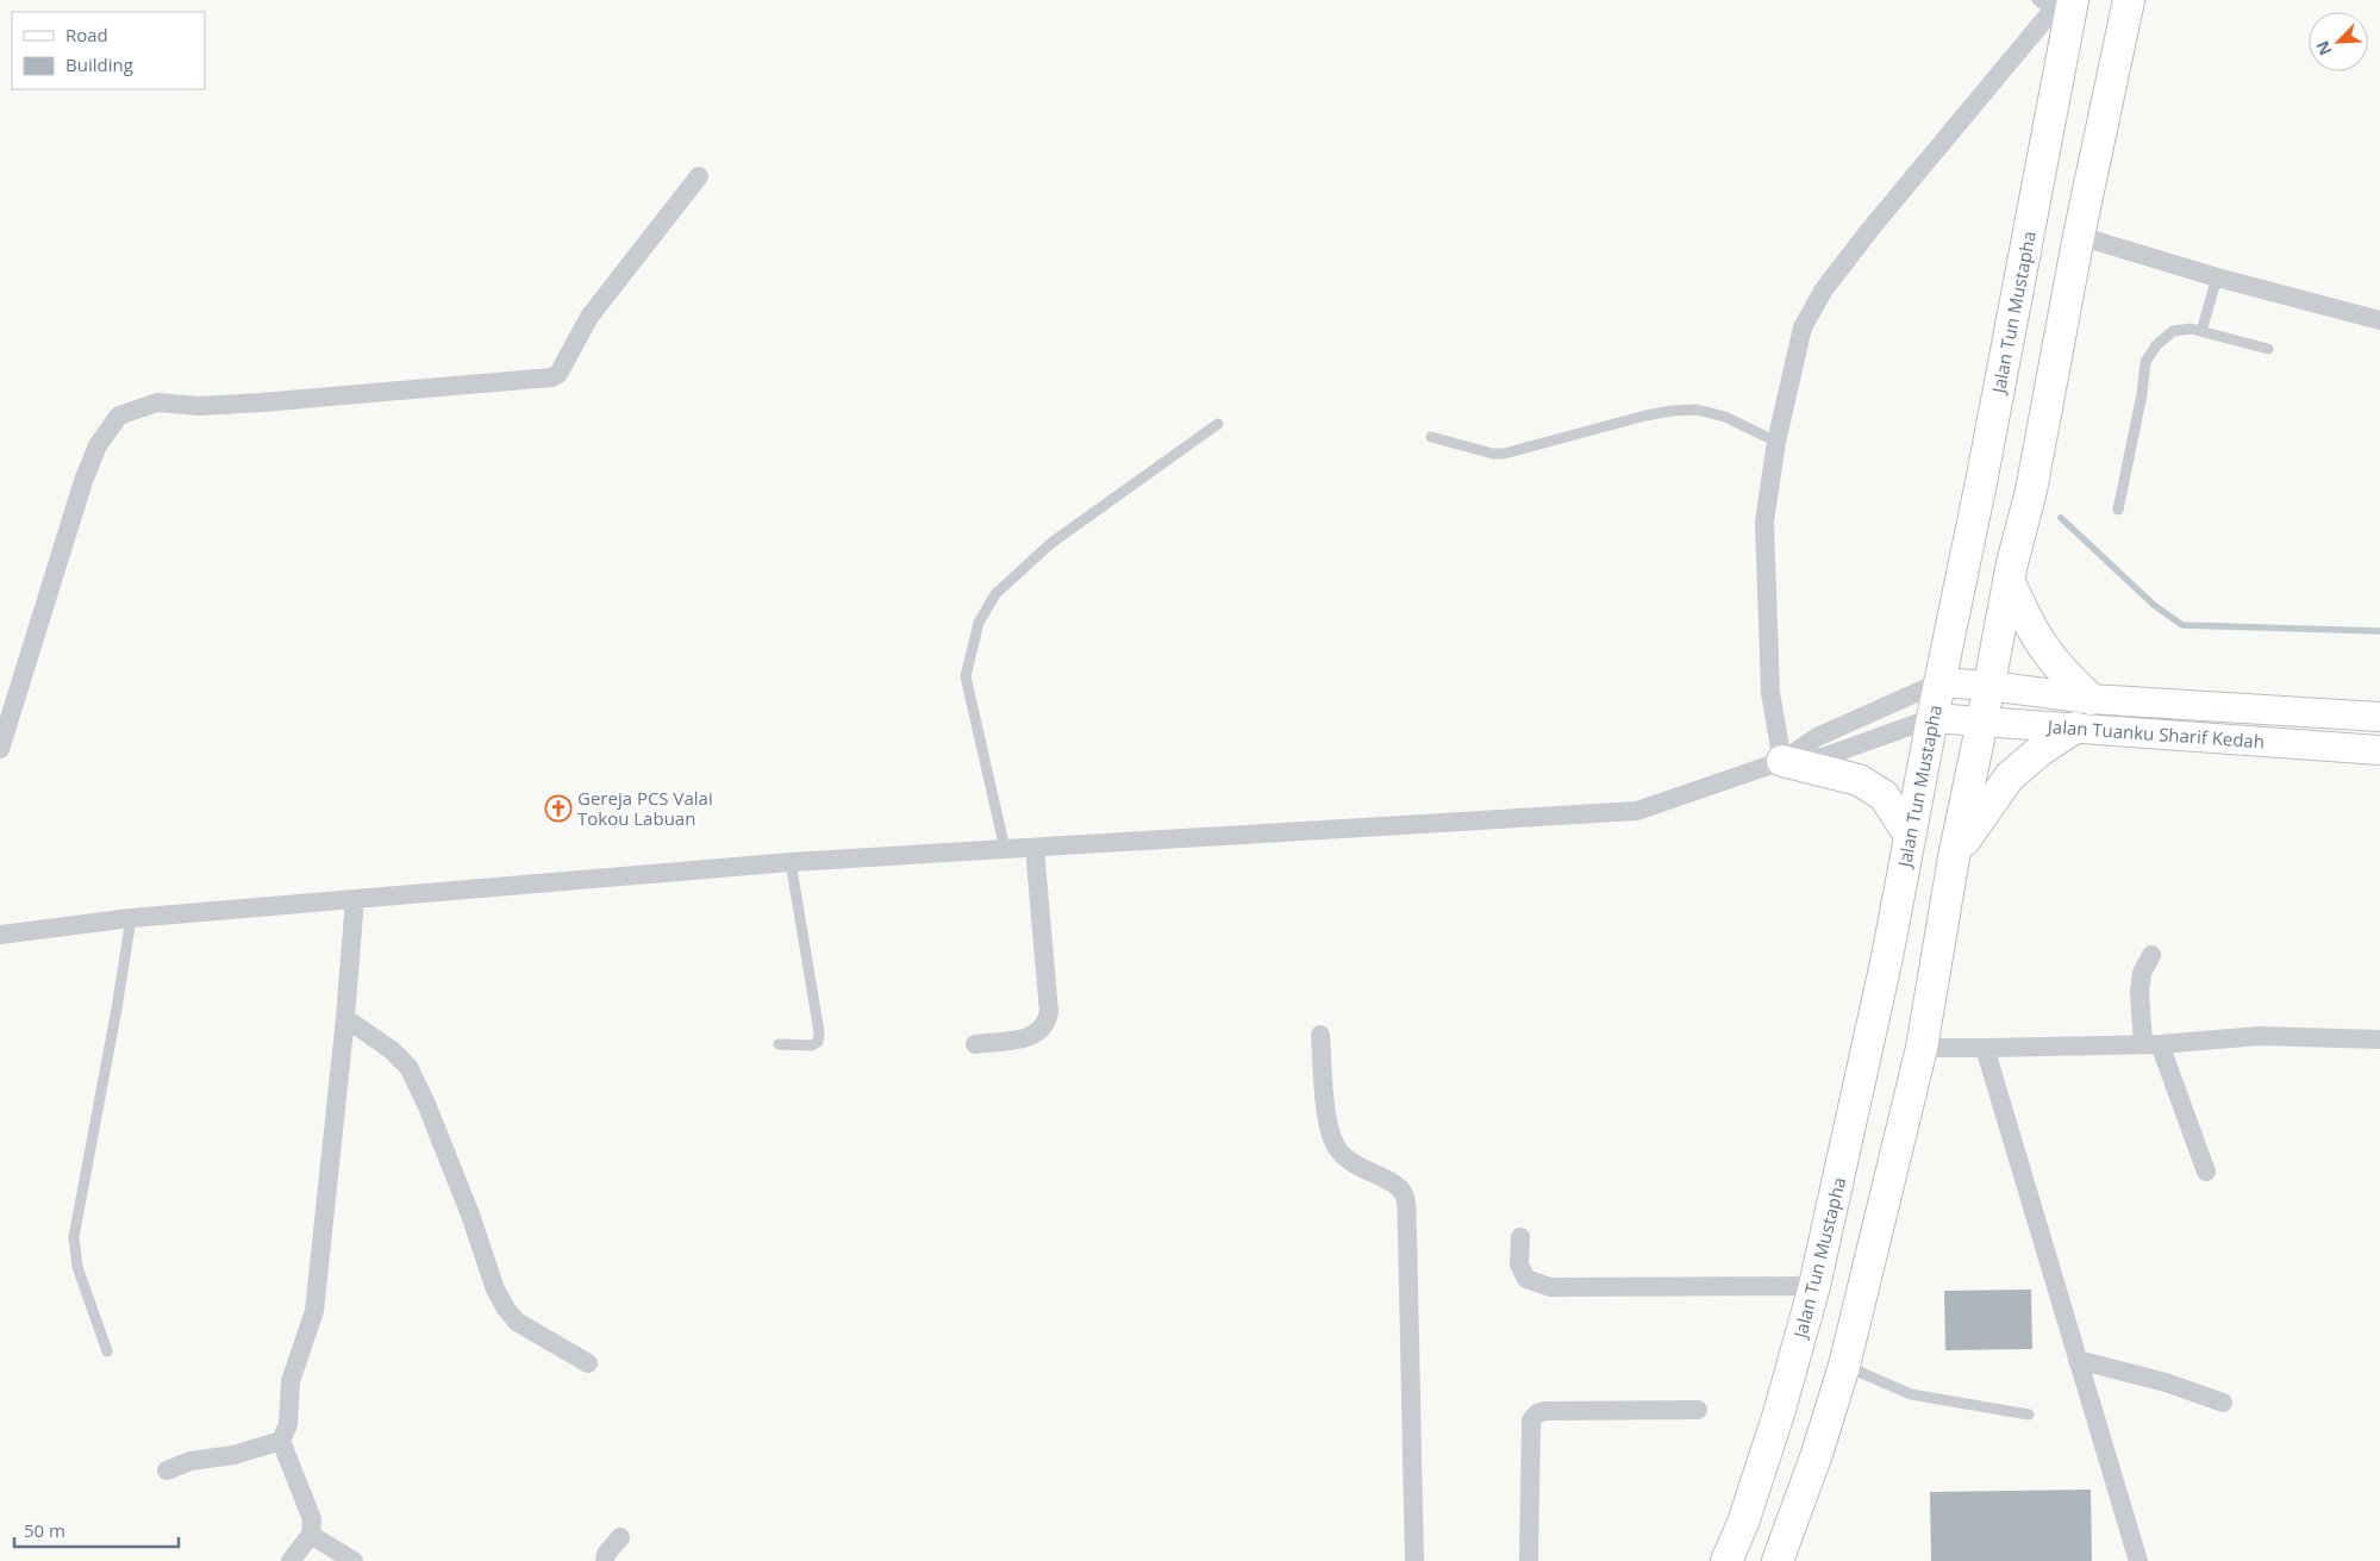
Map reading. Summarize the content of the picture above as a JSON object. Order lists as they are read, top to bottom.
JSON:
{
  "streets": {
    "main road": ["Jalan Tun Mustapha", "Jalan Tuanku Sharif Kedah"]
  },
  "crossings": [
    ["Jalan Tun Mustapha", "Jalan Tuanku Sharif Kedah"]
  ],
  "places": {
    "church": ["Gereja PCS Valai Tokou Labuan"]
  },
  "legend": ["Road", "Building"],
  "scale_bar": "50 m",
  "north": "bottom left"
}
